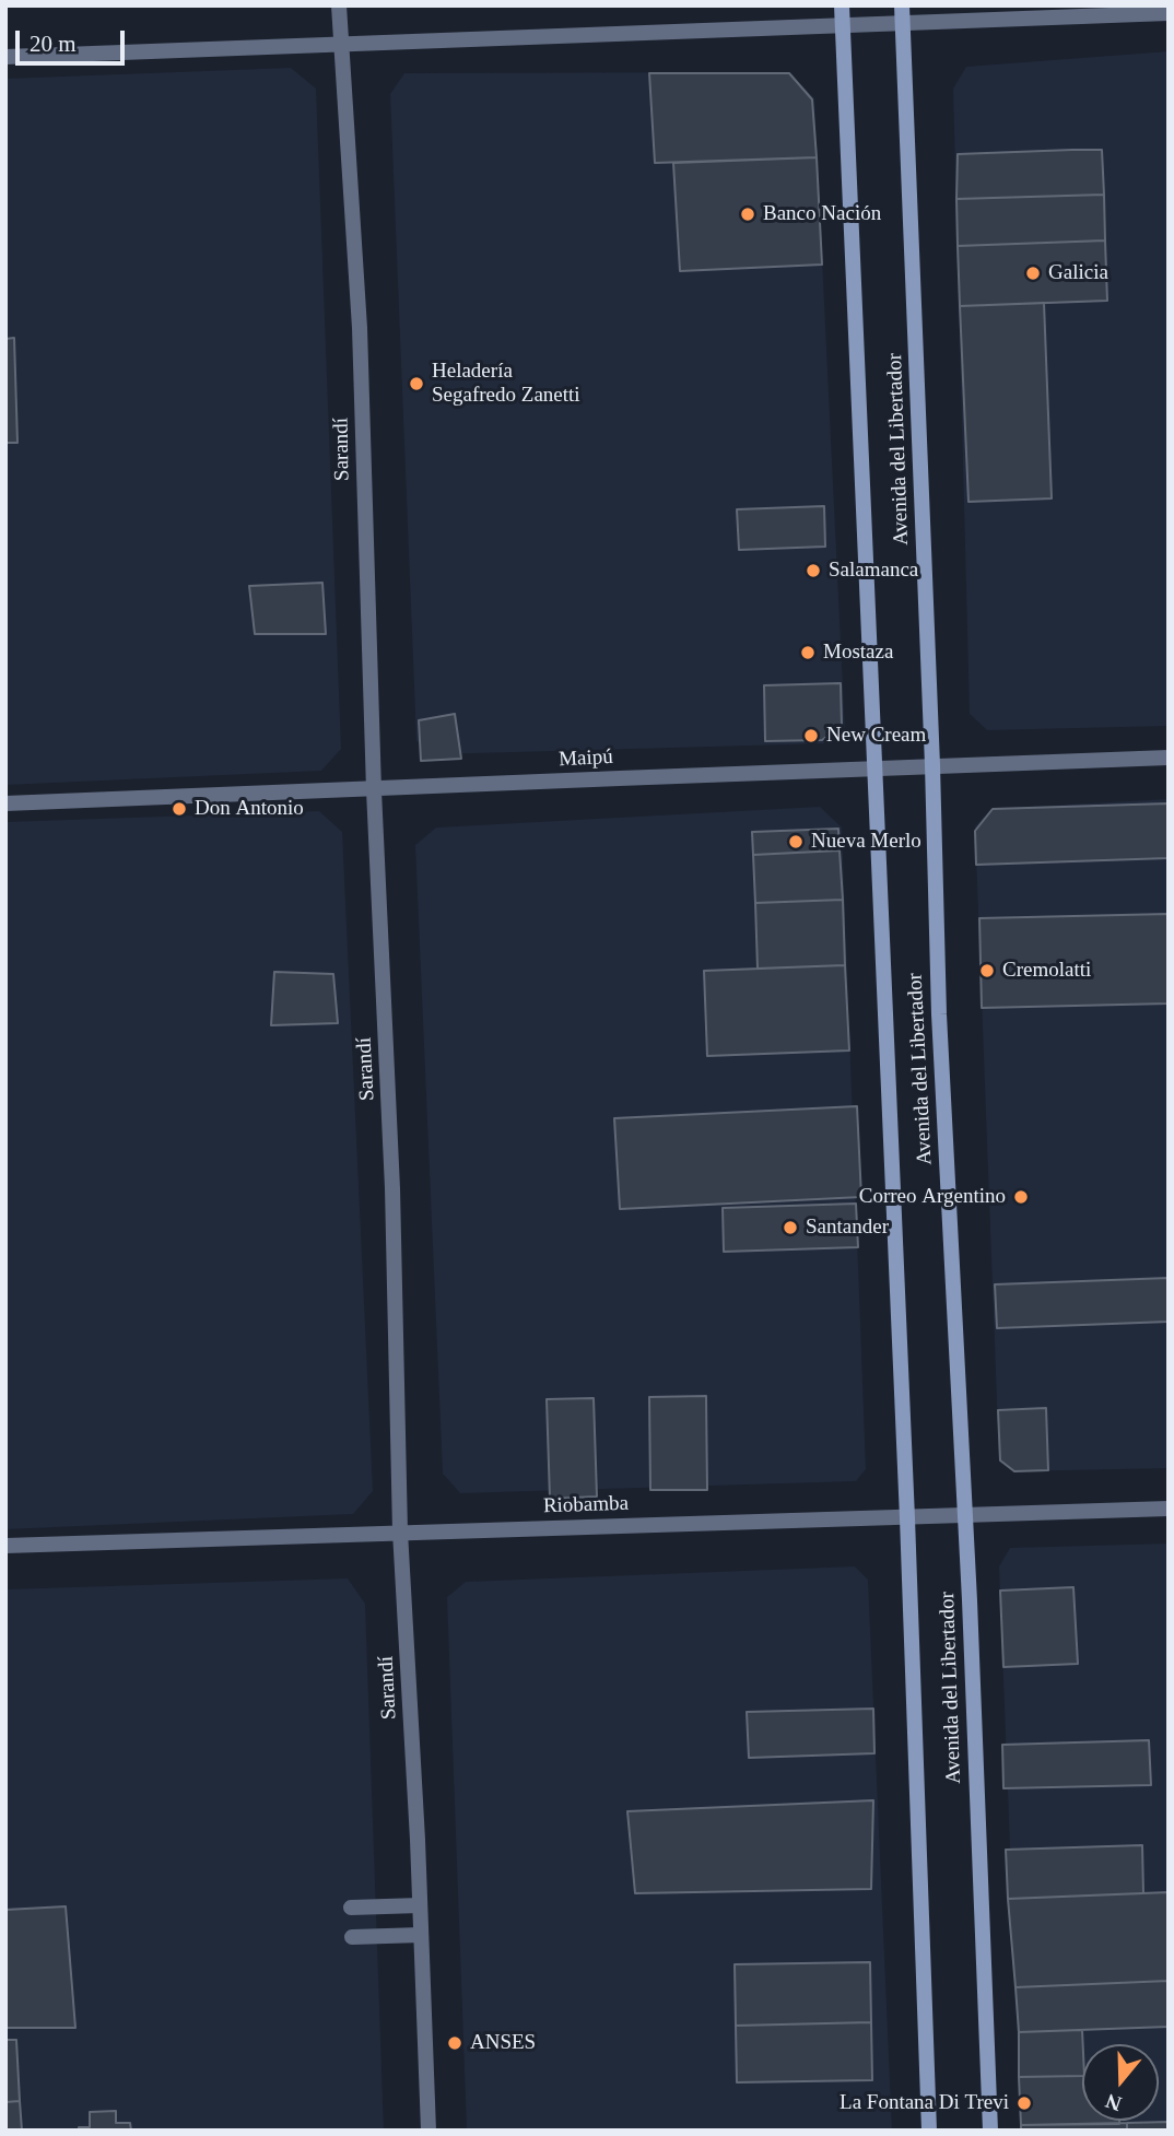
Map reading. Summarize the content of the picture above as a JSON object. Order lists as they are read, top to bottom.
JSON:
{
  "streets": {
    "main road": ["Avenida del Libertador"],
    "street": ["Sarandí", "Maipú", "Riobamba"]
  },
  "crossings": [
    ["Sarandí", "Maipú"],
    ["Sarandí", "Riobamba"],
    ["Avenida del Libertador", "Maipú"],
    ["Avenida del Libertador", "Riobamba"]
  ],
  "places": [
    "Banco Nación",
    "Galicia",
    "Heladería Segafredo Zanetti",
    "Salamanca",
    "Mostaza",
    "New Cream",
    "Don Antonio",
    "Nueva Merlo",
    "Cremolatti",
    "Correo Argentino",
    "Santander",
    "ANSES",
    "La Fontana Di Trevi"
  ],
  "scale_bar": "20 m",
  "north": "bottom"
}
